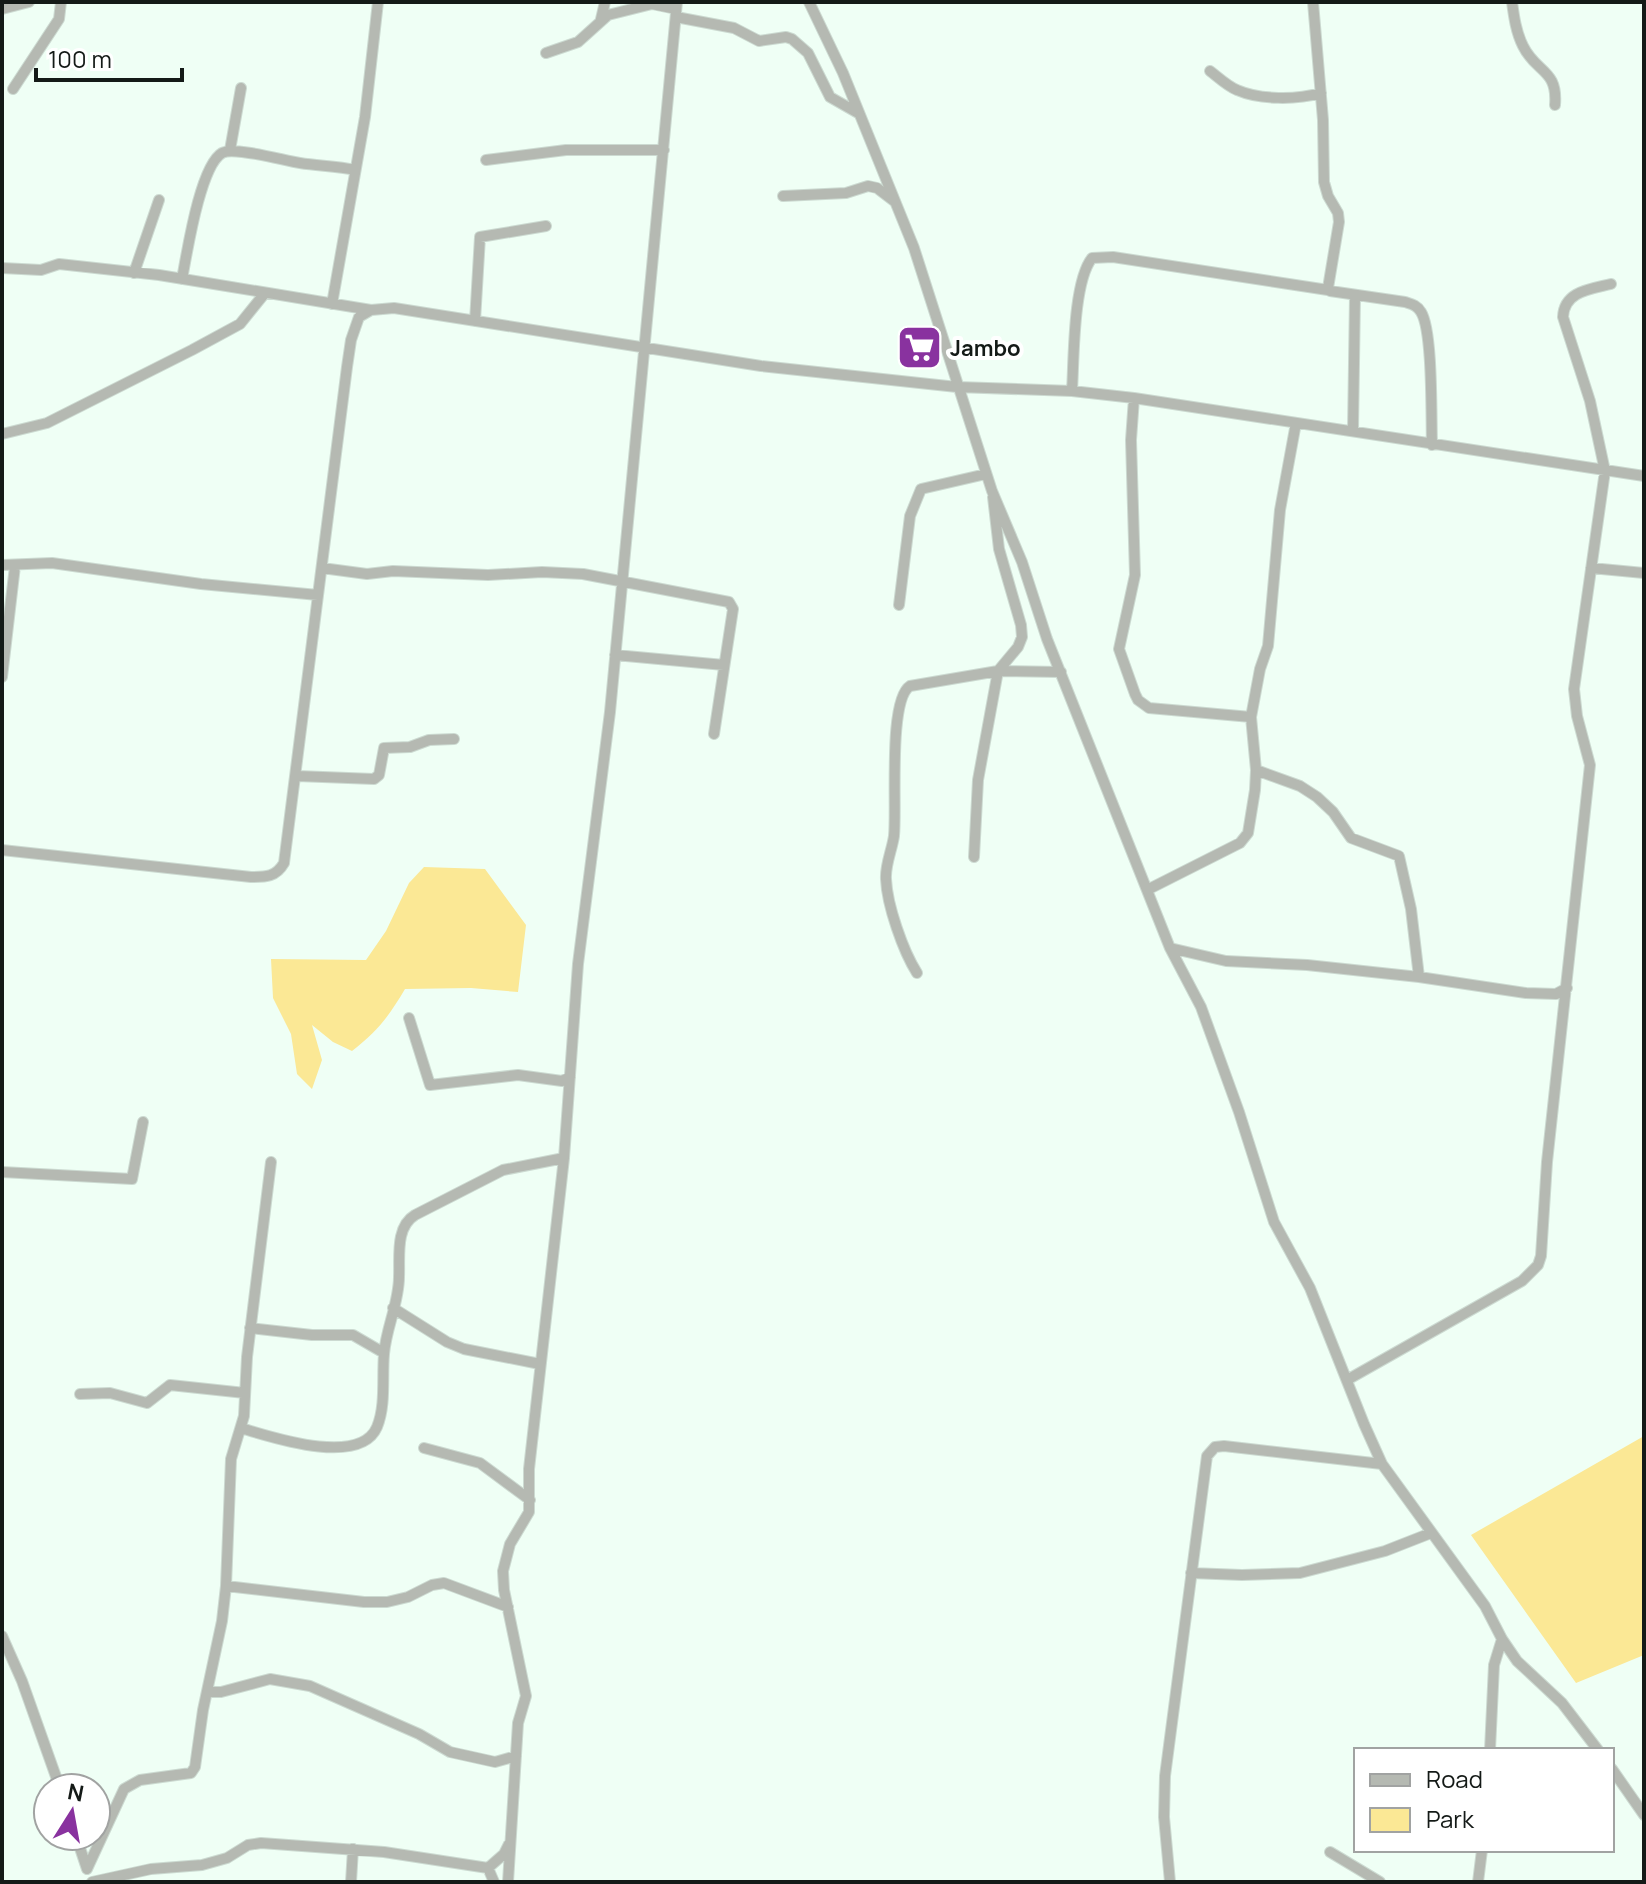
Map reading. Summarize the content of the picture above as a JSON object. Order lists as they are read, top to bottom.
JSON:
{
  "places": {
    "supermarket": ["Jambo"]
  },
  "legend": ["Road", "Park"],
  "scale_bar": "100 m",
  "north": "top"
}
